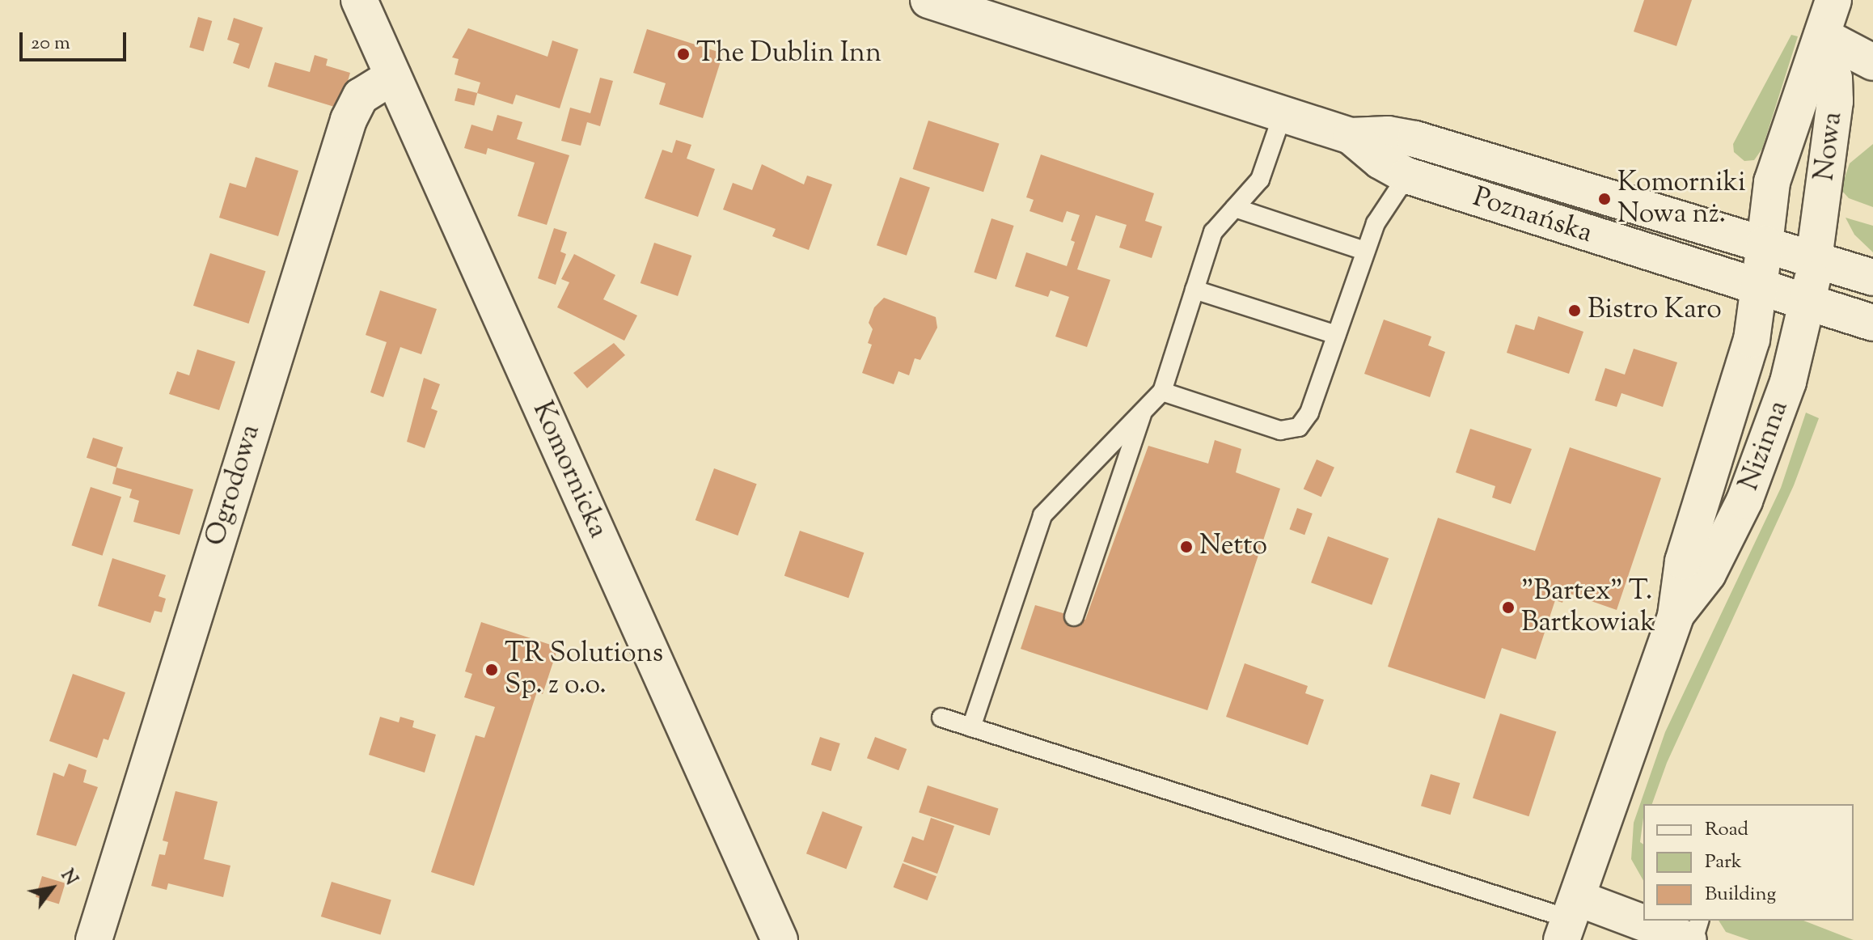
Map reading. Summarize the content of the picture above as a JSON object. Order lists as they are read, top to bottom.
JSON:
{
  "streets": {
    "street": [
      "Nowa",
      "Poznańska",
      "Nizinna",
      "Komornicka",
      "Ogrodowa"
    ]
  },
  "crossings": [
    ["Nowa", "Poznańska"],
    ["Nowa", "Nizinna"],
    ["Poznańska", "Nizinna"],
    ["Komornicka", "Ogrodowa"]
  ],
  "places": [
    "The Dublin Inn",
    "Komorniki Nowa nż.",
    "Bistro Karo",
    "Netto",
    "\"Bartex\" T. Bartkowiak",
    "TR Solutions Sp. z o.o."
  ],
  "legend": ["Road", "Park", "Building"],
  "scale_bar": "20 m",
  "north": "top right"
}
